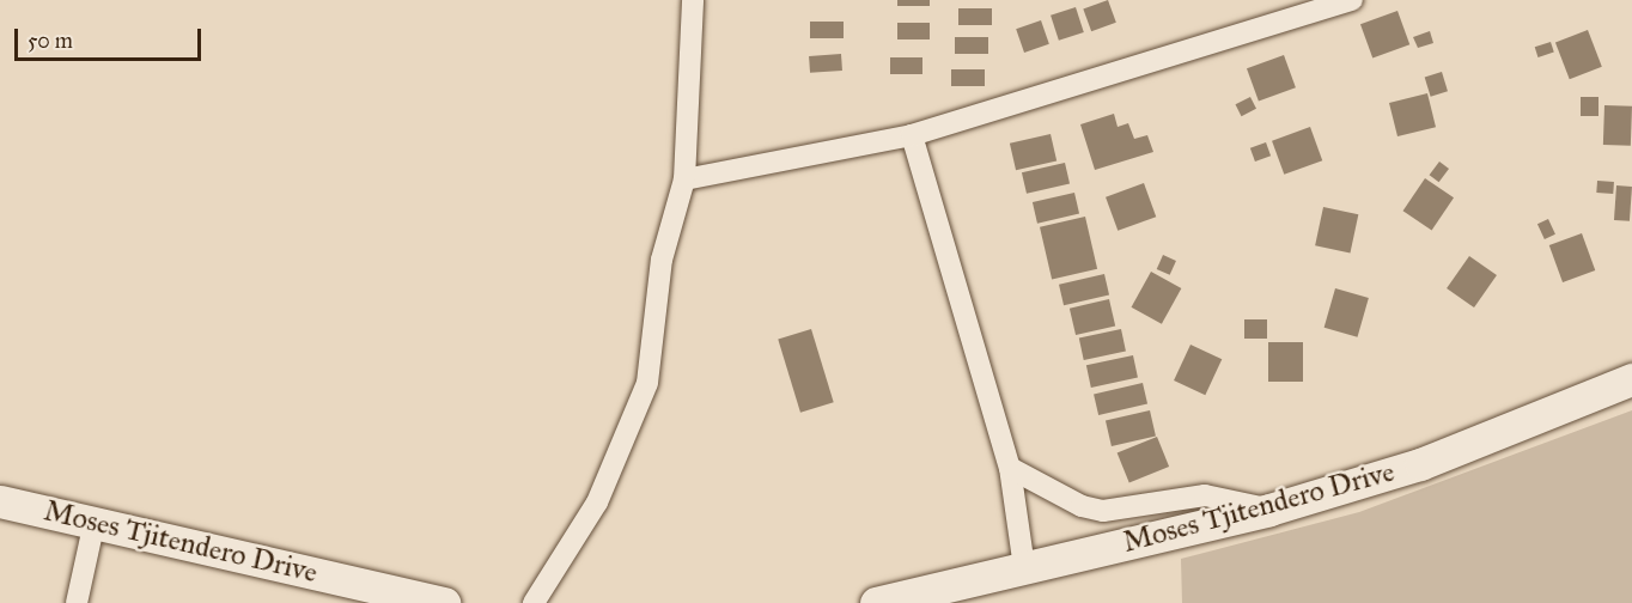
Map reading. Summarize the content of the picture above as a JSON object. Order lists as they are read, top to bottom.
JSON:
{
  "streets": {
    "street": ["Moses Tjitendero Drive"]
  },
  "scale_bar": "50 m"
}
